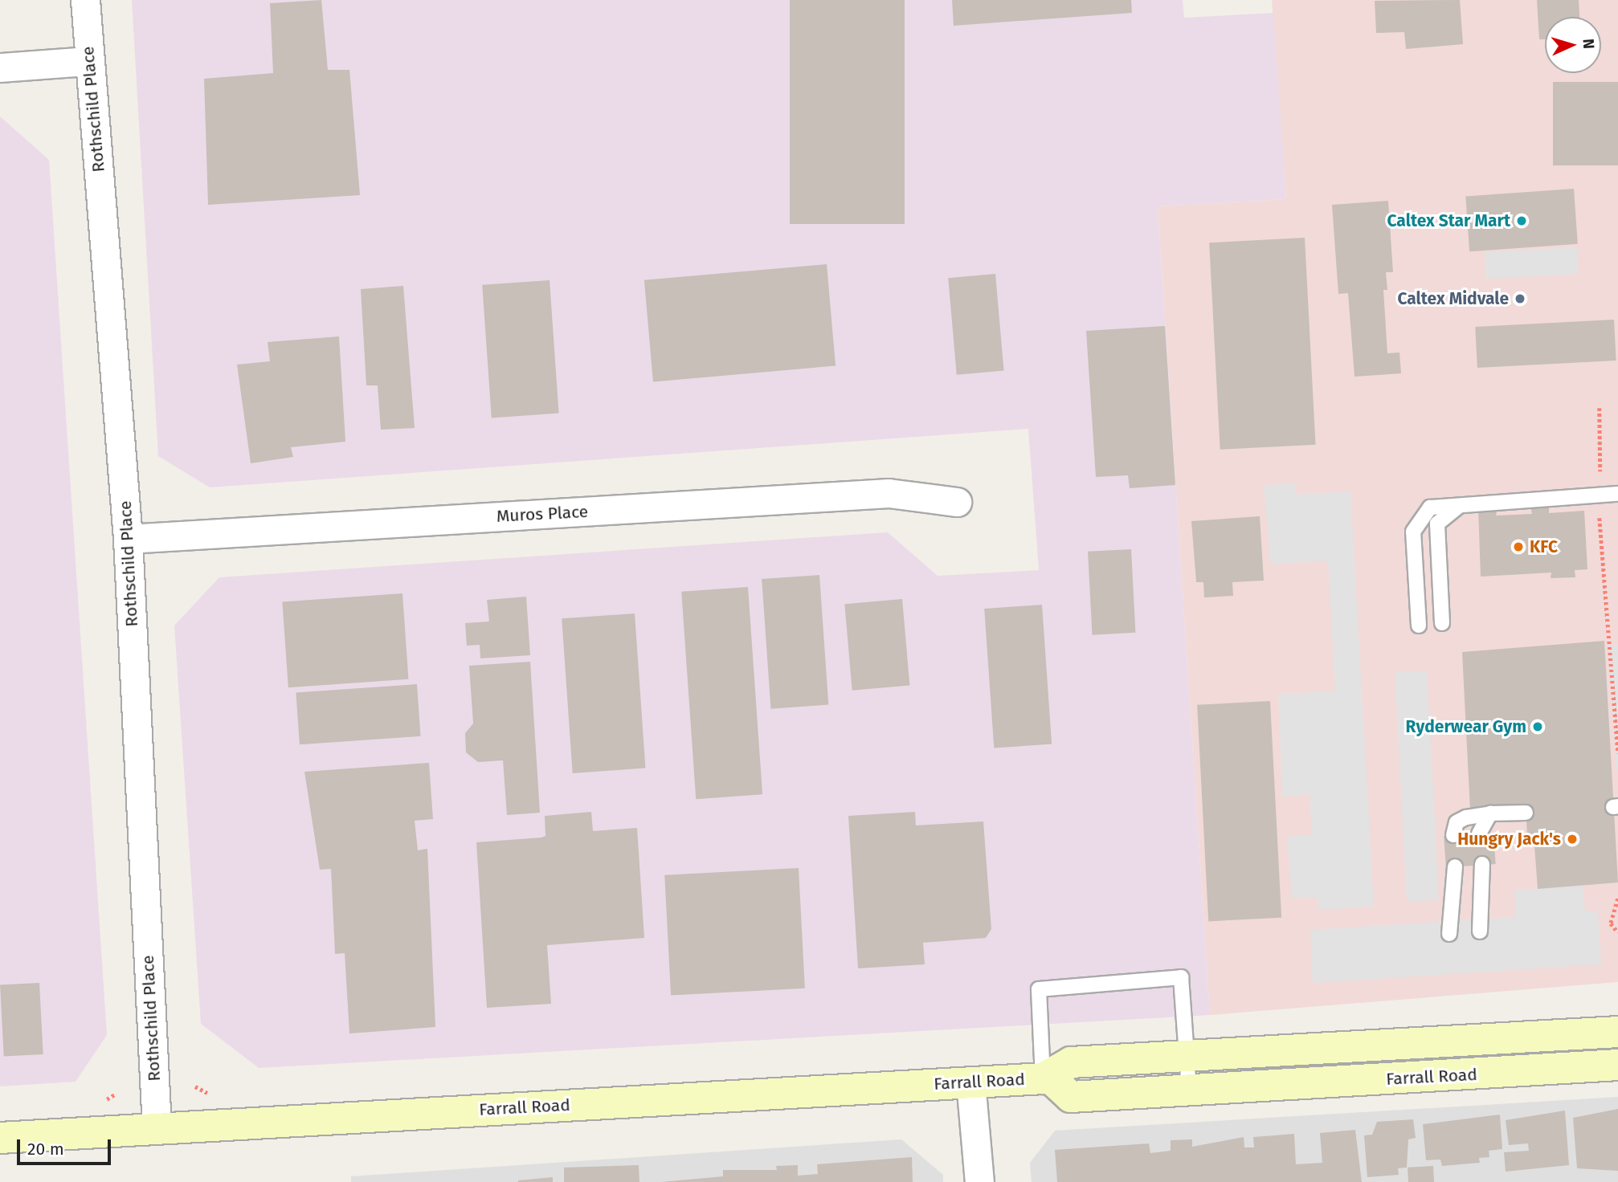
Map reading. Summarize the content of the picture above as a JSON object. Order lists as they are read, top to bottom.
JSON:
{
  "streets": {
    "main road": ["Farrall Road"],
    "street": ["Rothschild Place", "Muros Place"]
  },
  "crossings": [
    ["Rothschild Place", "Muros Place"],
    ["Rothschild Place", "Farrall Road"]
  ],
  "places": [
    "Caltex Star Mart",
    "Caltex Midvale",
    "KFC",
    "Ryderwear Gym",
    "Hungry Jack's"
  ],
  "scale_bar": "20 m",
  "north": "right"
}
